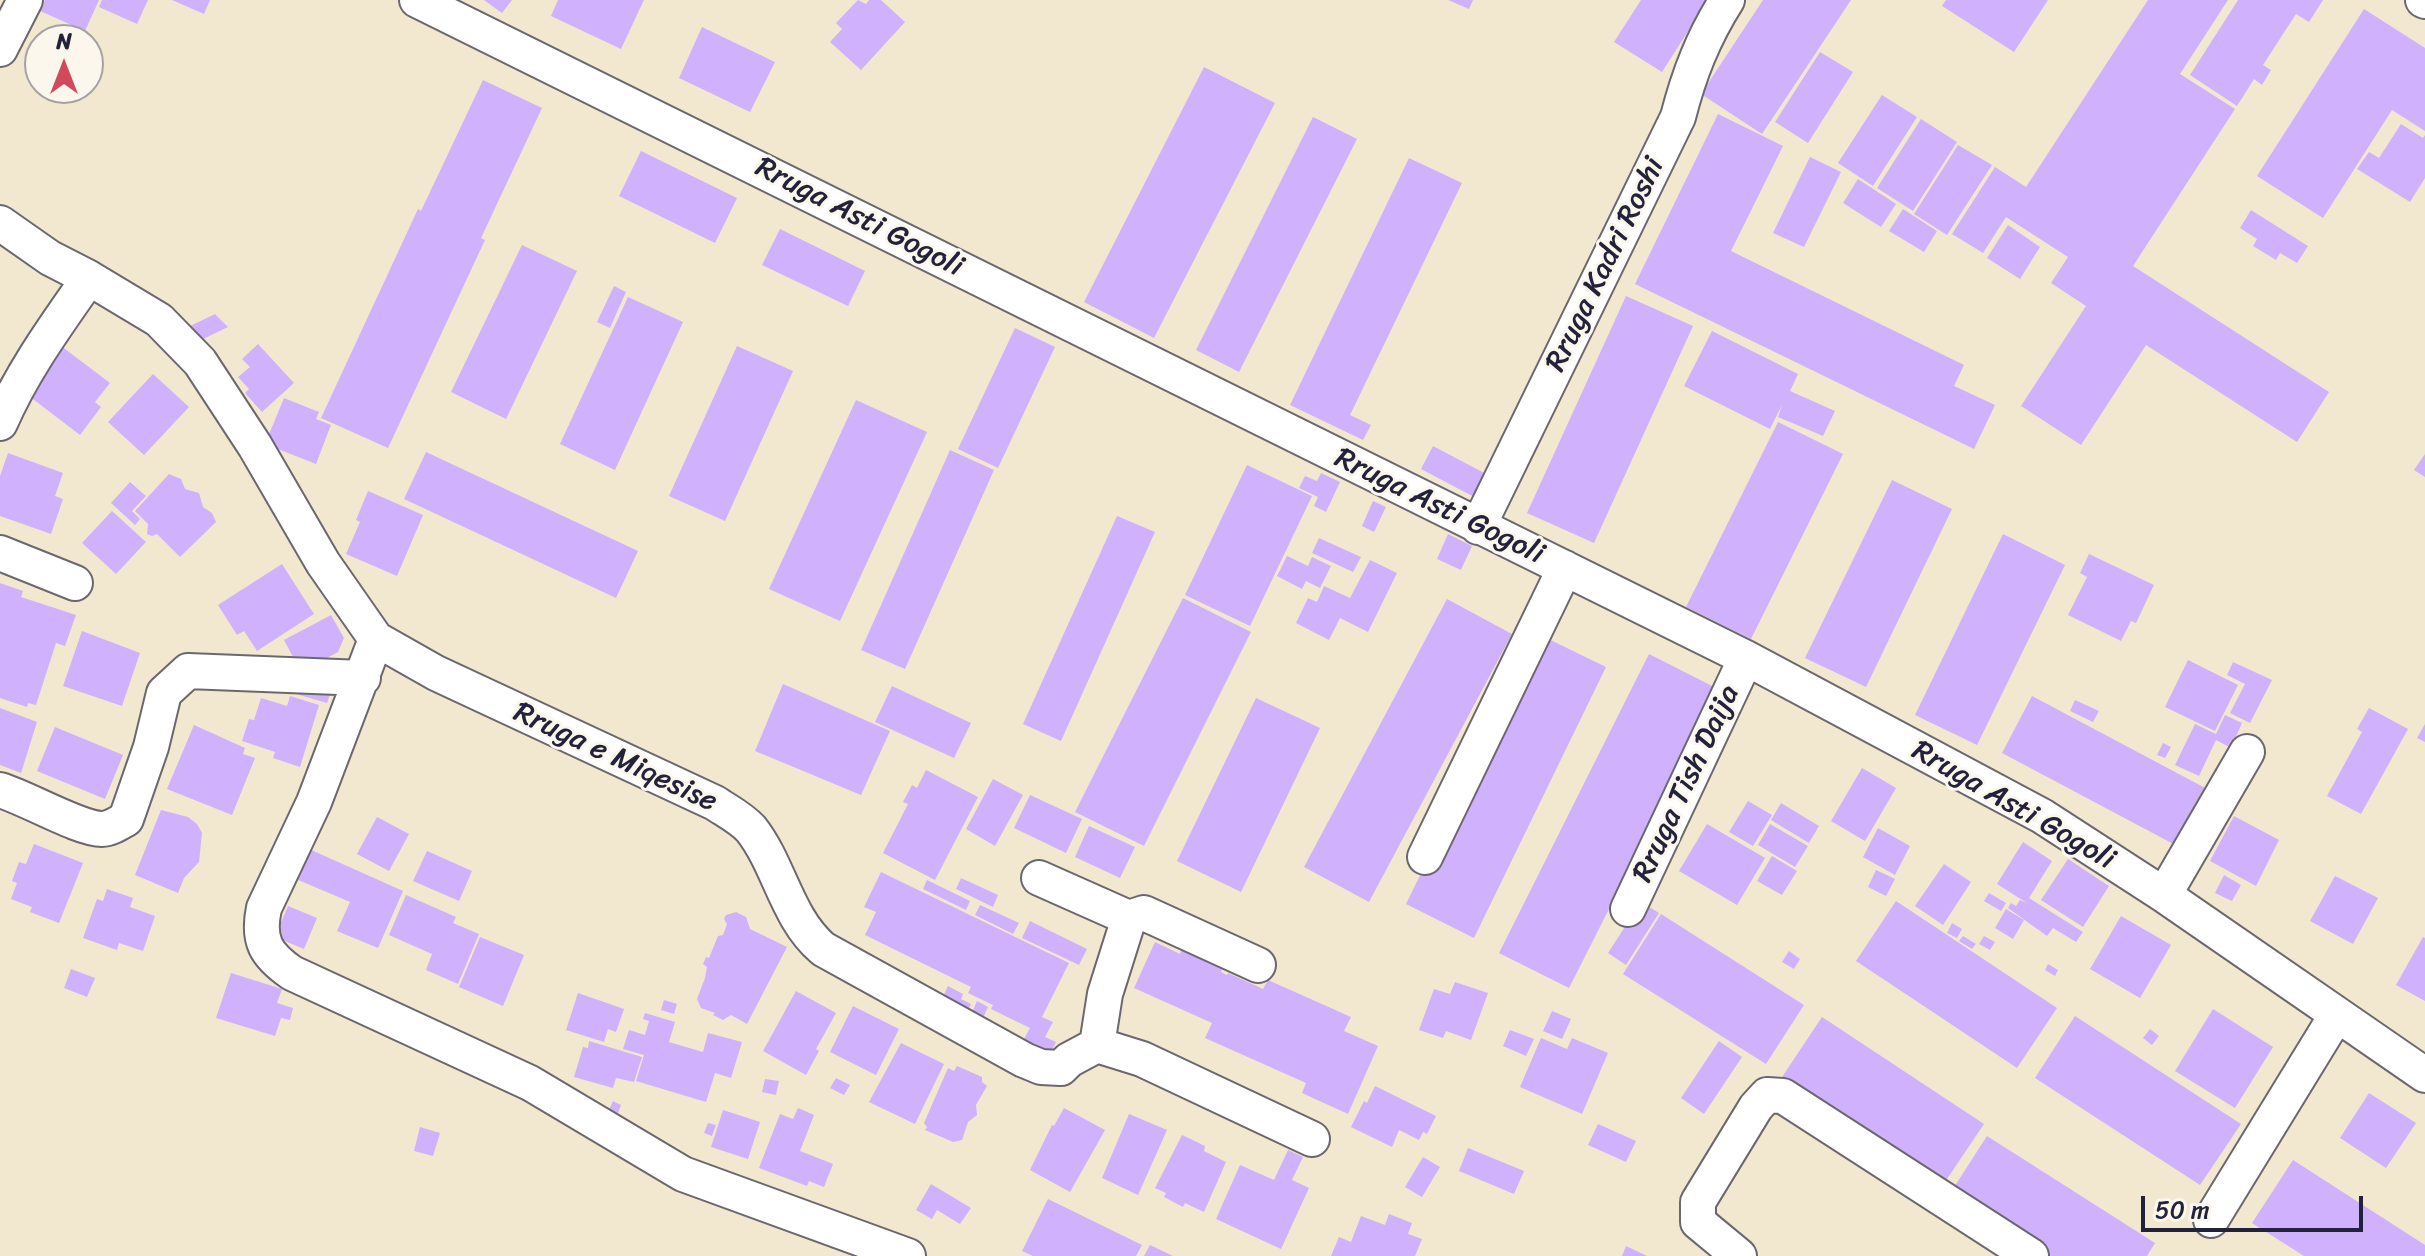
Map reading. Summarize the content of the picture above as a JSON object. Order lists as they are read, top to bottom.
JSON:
{
  "streets": {
    "street": [
      "Rruga Asti Gogoli",
      "Rruga Kadri Roshi",
      "Rruga e Miqesise",
      "Rruga Tish Daija"
    ]
  },
  "crossings": [
    ["Rruga Asti Gogoli", "Rruga Kadri Roshi"],
    ["Rruga Asti Gogoli", "Rruga Tish Daija"]
  ],
  "scale_bar": "50 m",
  "north": "top"
}
